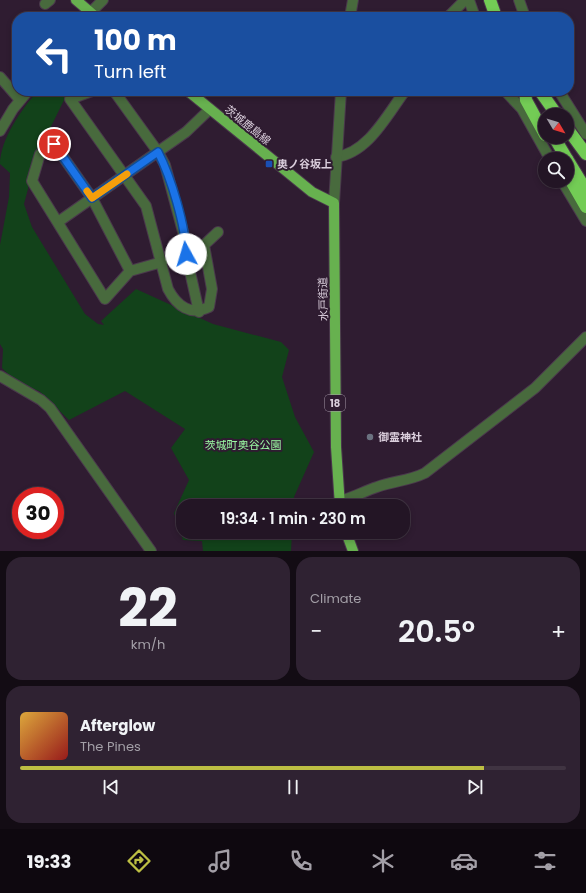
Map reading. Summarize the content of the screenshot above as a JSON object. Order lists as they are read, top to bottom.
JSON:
{
  "streets": {
    "main road": ["茨城鹿島線", "水戸街道", "18"]
  },
  "crossings": [
    ["茨城鹿島線", "水戸街道"]
  ],
  "parks": ["茨城町奥谷公園"],
  "places": {
    "transit": ["奥ノ谷坂上"],
    "other": ["御霊神社"]
  },
  "north": "bottom right",
  "page": {
    "turn": ["100 m", "Turn left"],
    "limit": "30",
    "trip": "19:34 · 1 min · 230 m",
    "tile": [
      ["22", "km/h"],
      "Climate"
    ],
    "heat": ["−", "20.5°", "+"],
    "song": ["Afterglow", "The Pines"],
    "tabs": "19:33"
  }
}
